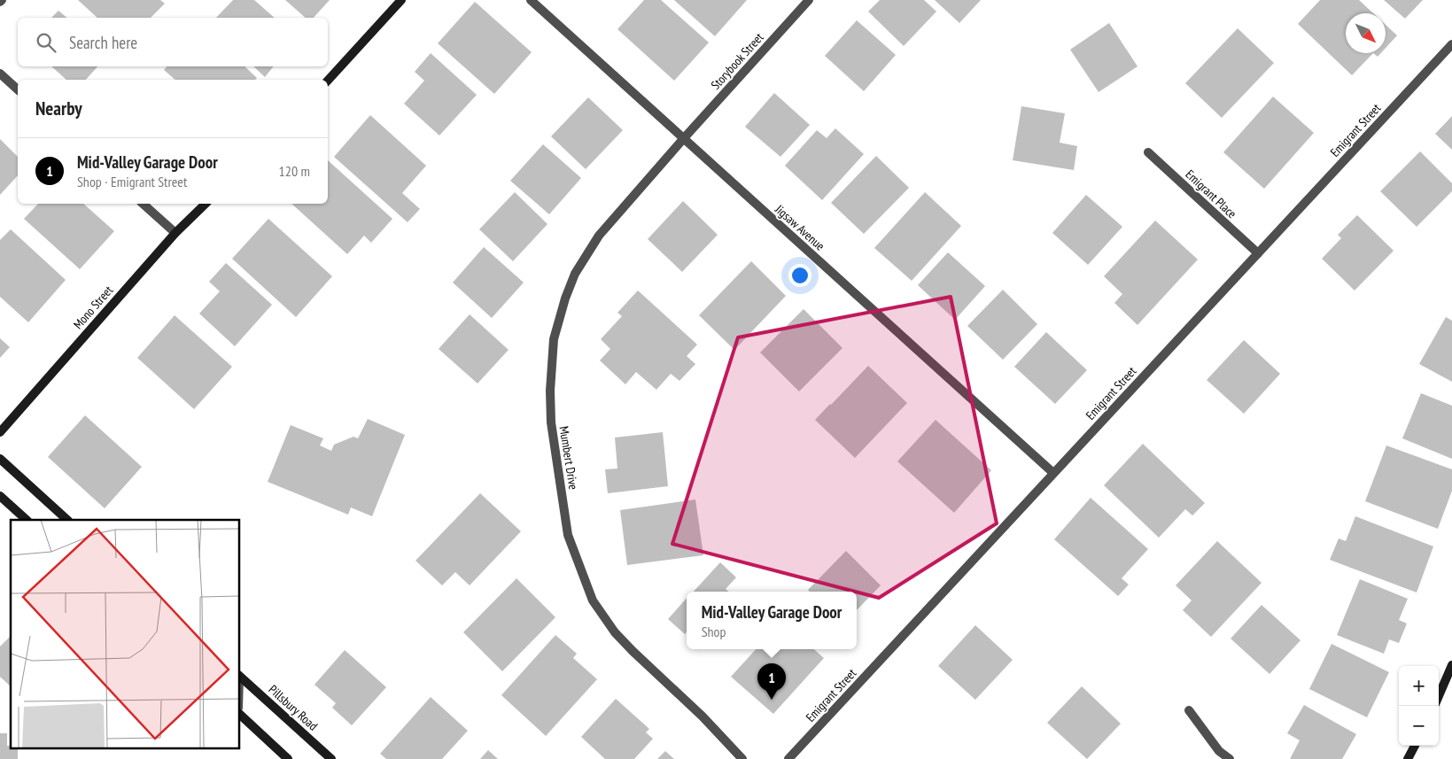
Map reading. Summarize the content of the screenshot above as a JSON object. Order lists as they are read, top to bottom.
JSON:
{
  "streets": {
    "street": [
      "Storybook Street",
      "Emigrant Street",
      "Emigrant Place",
      "Jigsaw Avenue",
      "Mono Street",
      "Mumbert Drive",
      "Pillsbury Road"
    ]
  },
  "crossings": [
    ["Storybook Street", "Jigsaw Avenue"],
    ["Storybook Street", "Mumbert Drive"],
    ["Emigrant Street", "Emigrant Place"],
    ["Emigrant Street", "Jigsaw Avenue"],
    ["Jigsaw Avenue", "Mumbert Drive"]
  ],
  "north": "bottom right",
  "page": {
    "search": "Search here",
    "heading": "Nearby",
    "list": [
      {
        "mark": "1",
        "name": "Mid-Valley Garage Door",
        "note": "Shop · Emigrant Street",
        "value": "120 m"
      }
    ],
    "popup": ["Mid-Valley Garage Door", "Shop"],
    "pins": "1",
    "map_buttons": ["+", "−"]
  }
}
